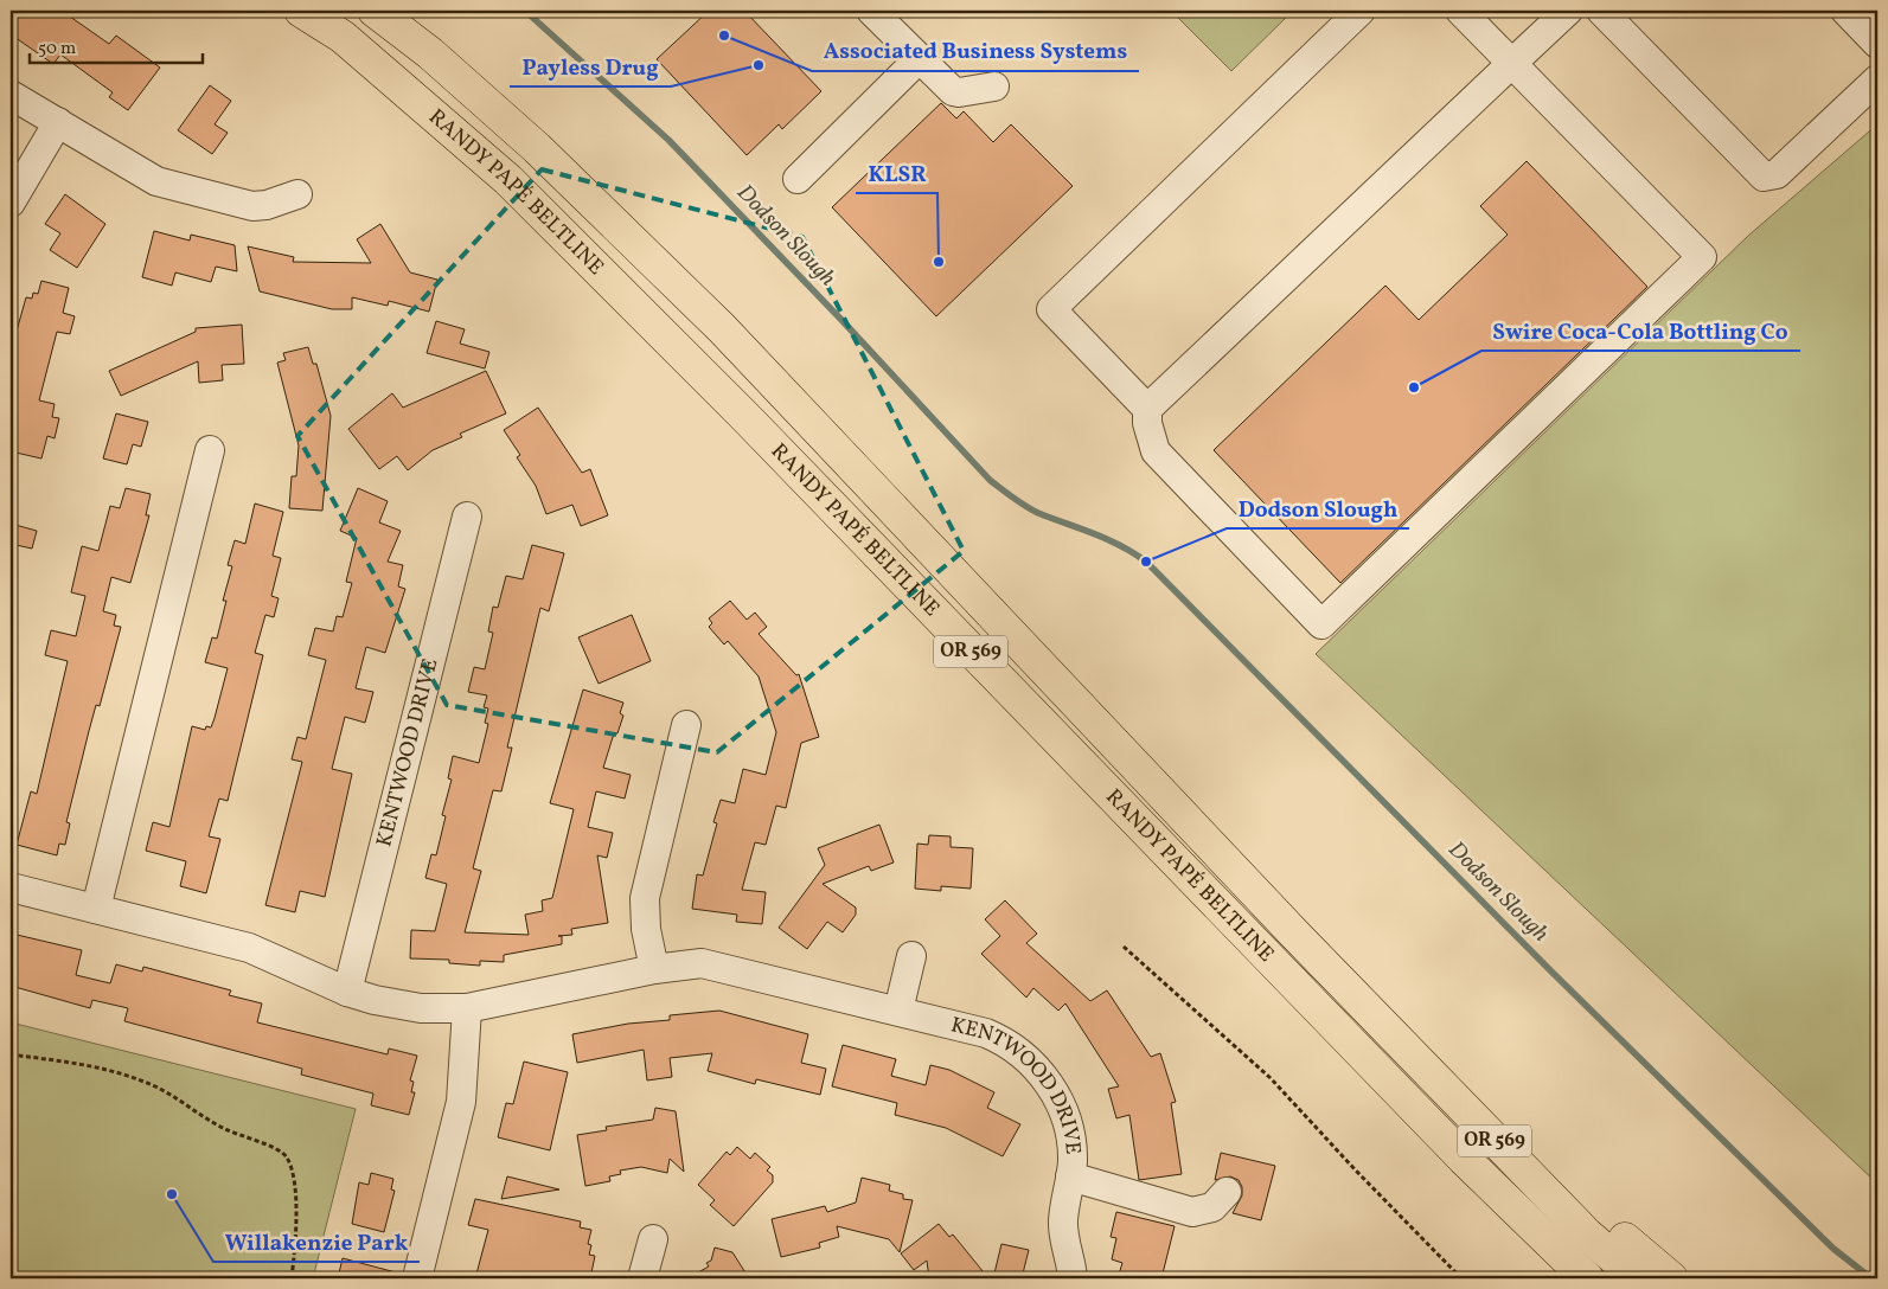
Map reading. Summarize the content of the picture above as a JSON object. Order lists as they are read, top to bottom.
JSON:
{
  "streets": {
    "highway": ["RANDY PAPÉ BELTLINE", "OR 569"],
    "street": ["KENTWOOD DRIVE"]
  },
  "water": ["Dodson Slough"],
  "places": [
    "Associated Business Systems",
    "Payless Drug",
    "KLSR",
    "Swire Coca-Cola Bottling Co",
    "Dodson Slough",
    "Willakenzie Park"
  ],
  "scale_bar": "50 m"
}
